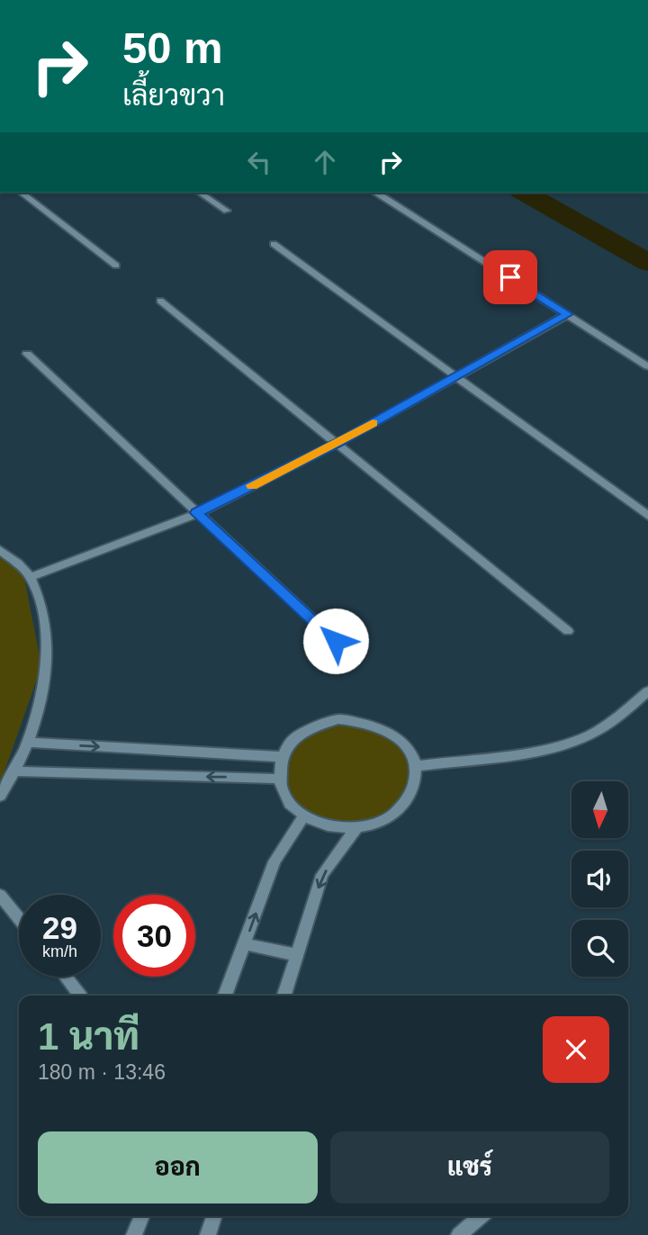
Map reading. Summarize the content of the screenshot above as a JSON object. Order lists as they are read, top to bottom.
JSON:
{
  "north": "bottom",
  "page": {
    "turn": ["50 m", "เลี้ยวขวา"],
    "speed": "29 km/h",
    "limit": "30",
    "heading": ["1 นาที", "180 m · 13:46"],
    "buttons": ["ออก", "แชร์"]
  }
}
